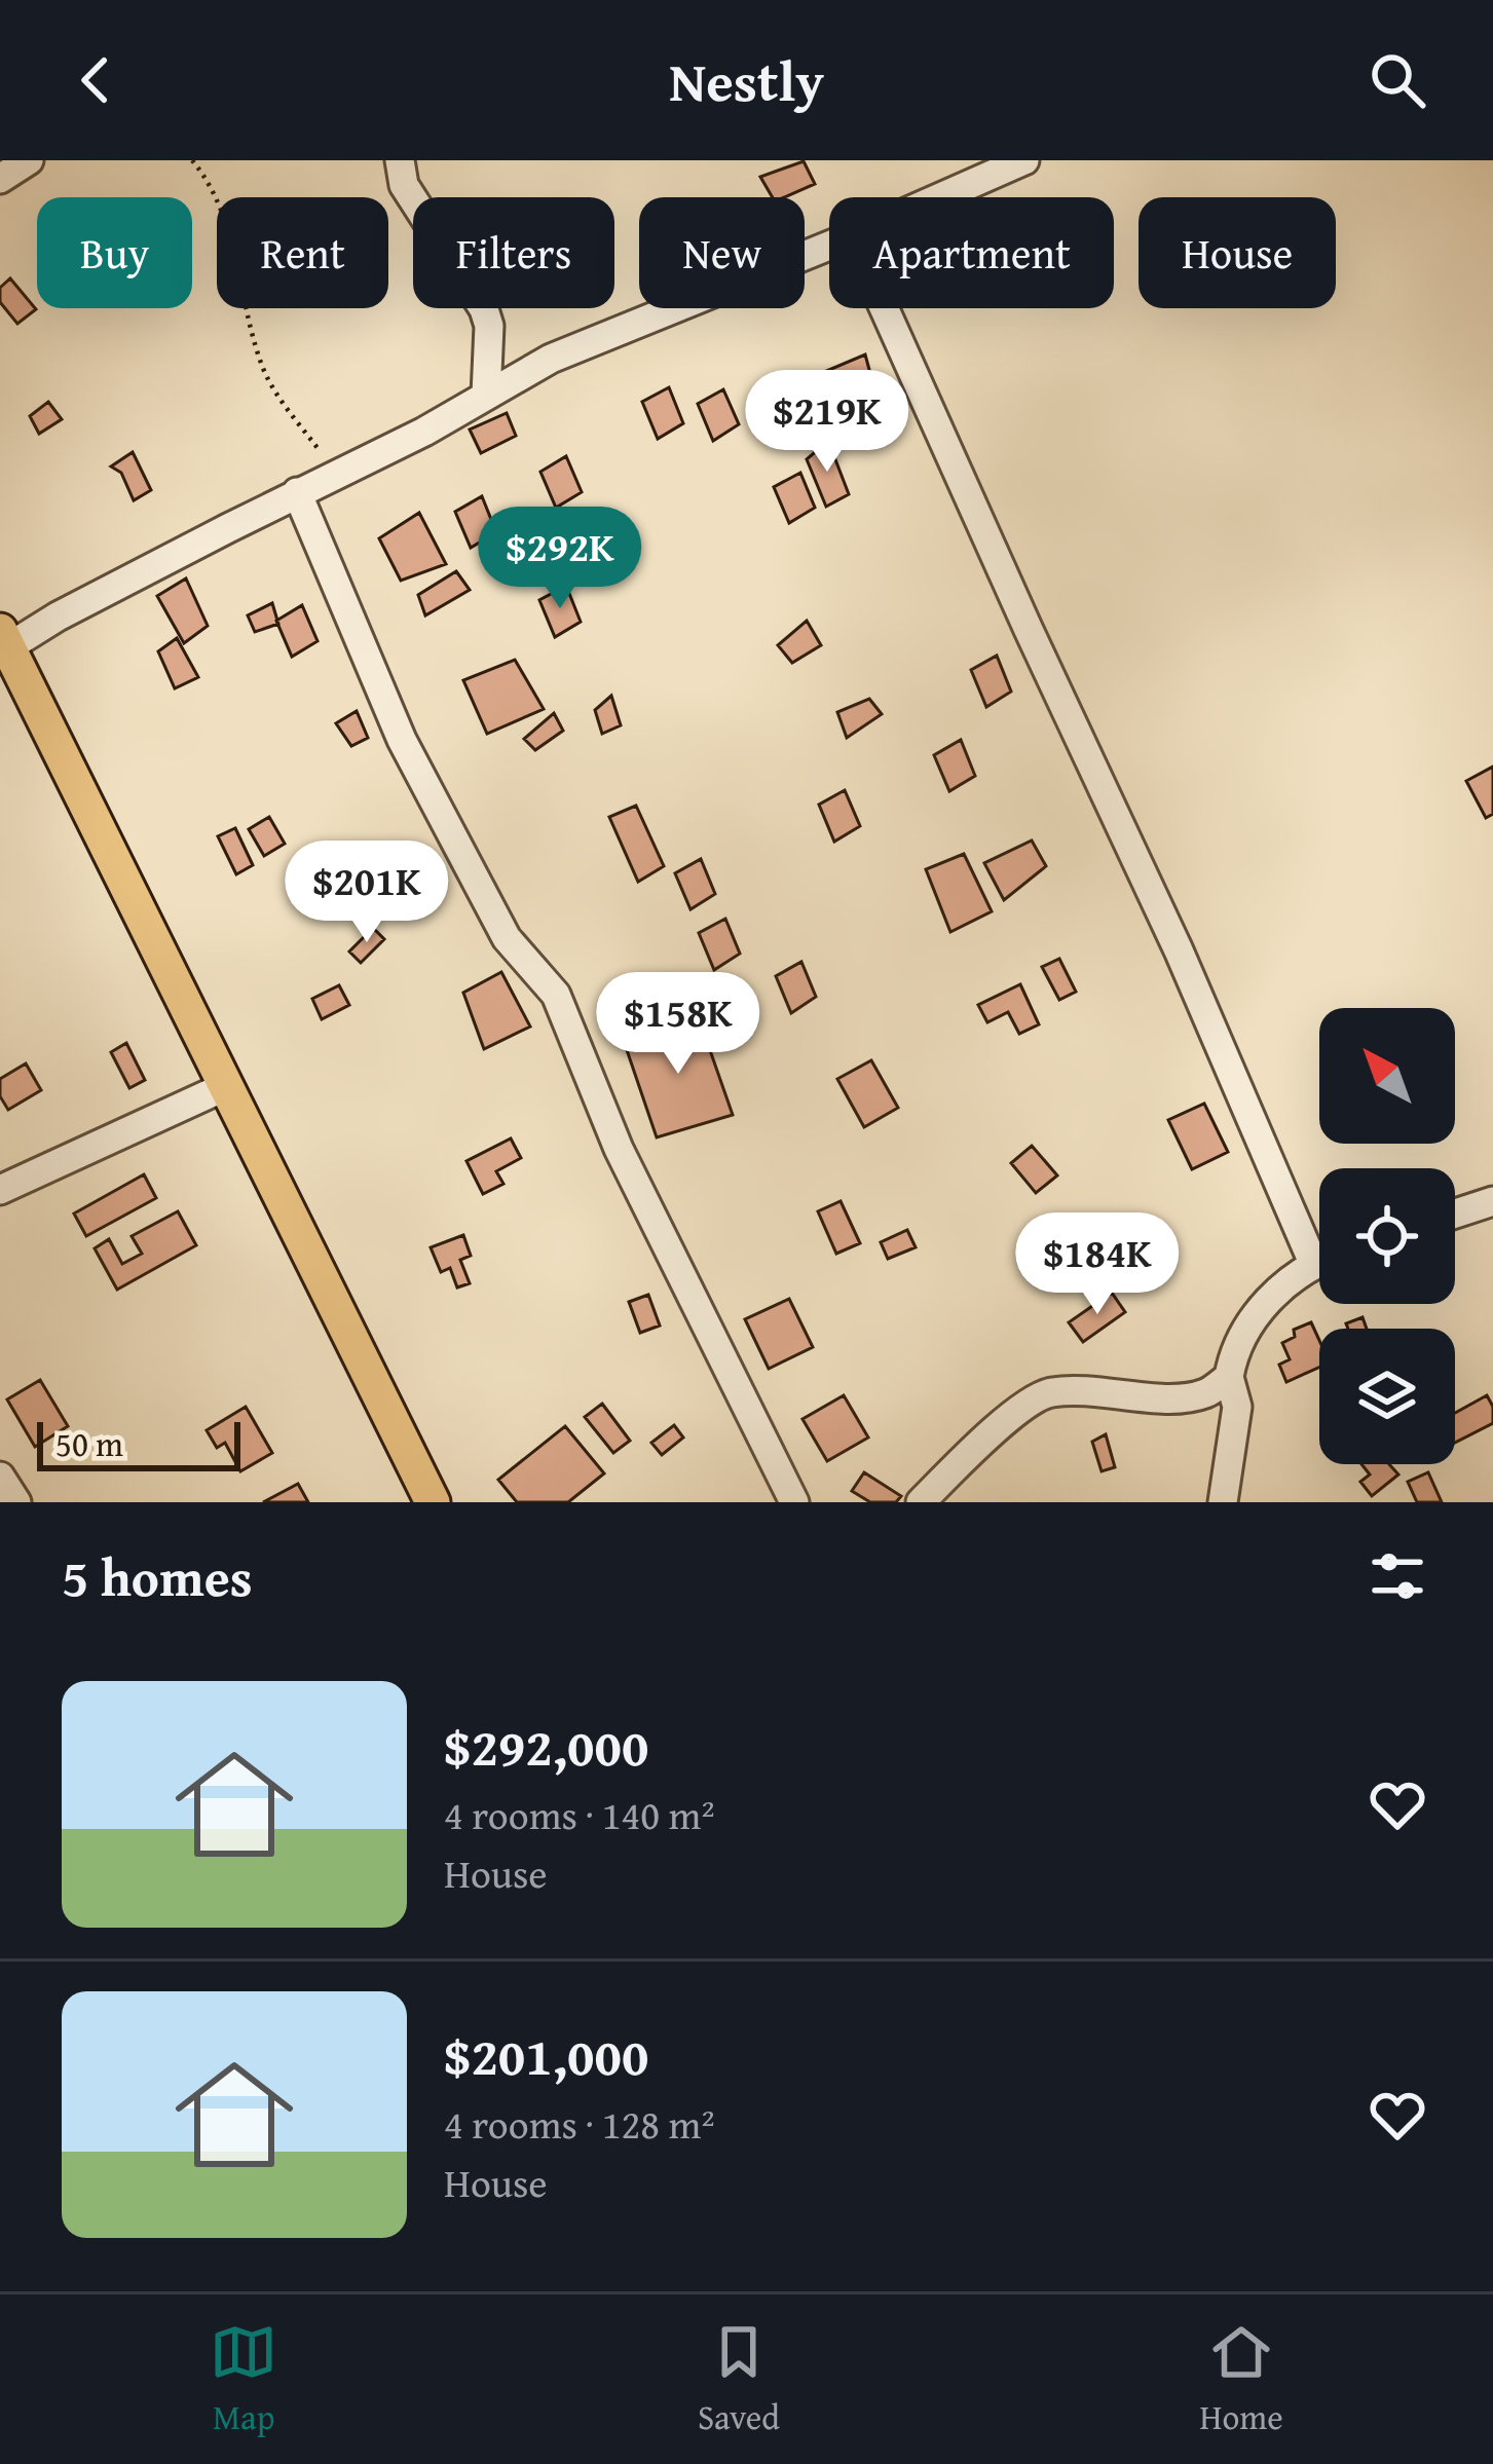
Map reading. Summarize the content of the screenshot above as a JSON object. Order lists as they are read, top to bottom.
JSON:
{
  "scale_bar": "50 m",
  "north": "top left",
  "page": {
    "header": "Nestly",
    "chip": [
      "Buy",
      "Rent",
      "Filters",
      "New",
      "Apartment",
      "House"
    ],
    "price": [
      "$219K",
      "$292K",
      "$201K",
      "$158K",
      "$184K"
    ],
    "scale": "50 m",
    "heading": "5 homes",
    "list": [
      {
        "name": "$292,000",
        "note": "4 rooms · 140 m² · House"
      },
      {
        "name": "$201,000",
        "note": "4 rooms · 128 m² · House"
      }
    ],
    "tabs": ["Map", "Saved", "Home"]
  }
}
